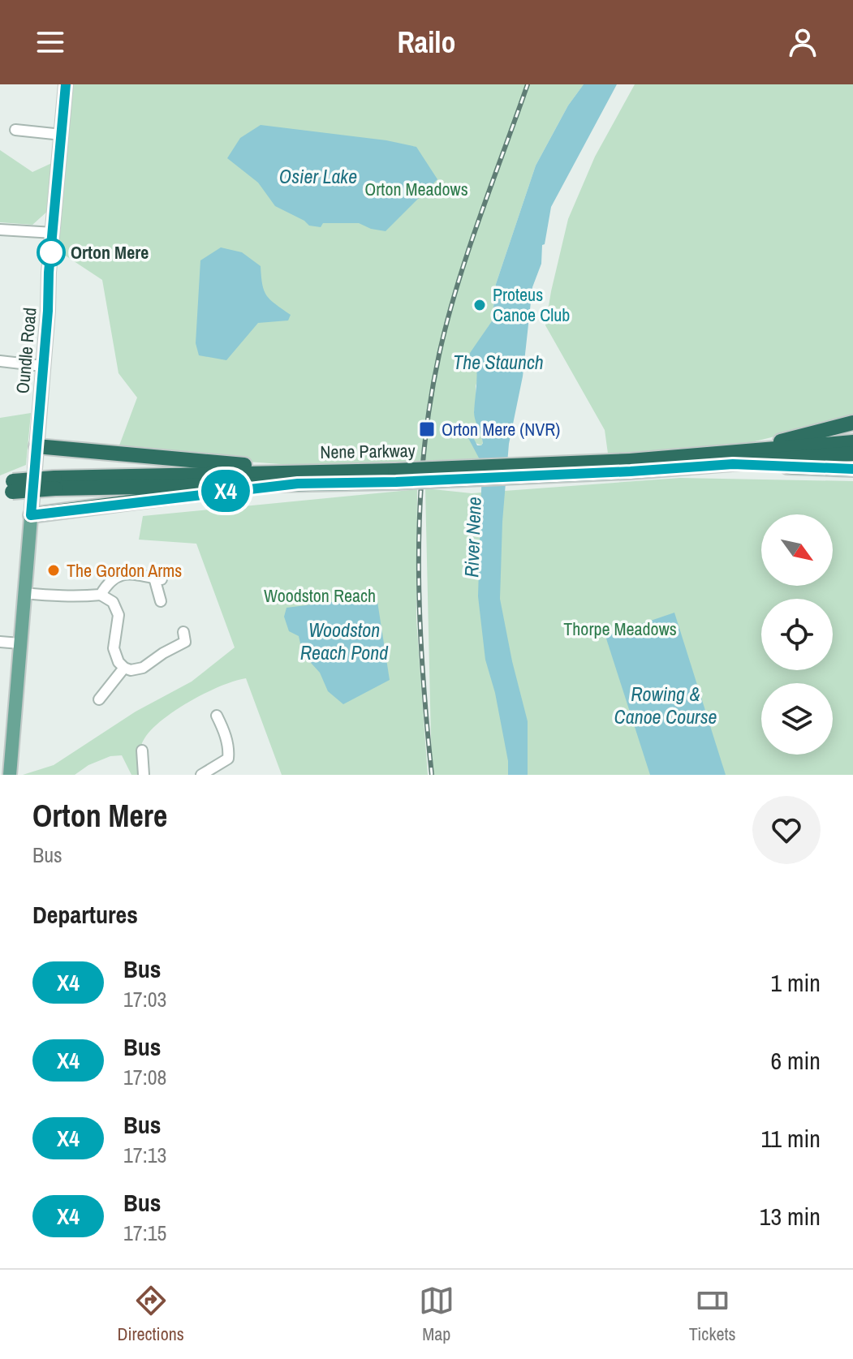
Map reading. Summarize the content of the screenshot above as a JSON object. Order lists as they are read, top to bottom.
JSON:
{
  "streets": {
    "highway": ["Nene Parkway"],
    "main road": ["Oundle Road"]
  },
  "water": [
    "Osier Lake",
    "The Staunch",
    "River Nene",
    "Woodston Reach Pond",
    "Rowing & Canoe Course"
  ],
  "parks": ["Orton Meadows", "Woodston Reach", "Thorpe Meadows"],
  "places": {
    "other": ["Orton Mere", "Proteus Canoe Club", "The Gordon Arms"],
    "transit": ["Orton Mere (NVR)"]
  },
  "lines": ["bus line X4"],
  "north": "bottom right",
  "page": {
    "header": "Railo",
    "on_map": "X4",
    "heading": [
      ["Orton Mere", "Bus"],
      "Departures"
    ],
    "list": [
      {
        "mark": "X4",
        "name": "Bus",
        "note": "17:03",
        "value": "1 min"
      },
      {
        "mark": "X4",
        "name": "Bus",
        "note": "17:08",
        "value": "6 min"
      },
      {
        "mark": "X4",
        "name": "Bus",
        "note": "17:13",
        "value": "11 min"
      },
      {
        "mark": "X4",
        "name": "Bus",
        "note": "17:15",
        "value": "13 min"
      }
    ],
    "tabs": ["Directions", "Map", "Tickets"]
  }
}
